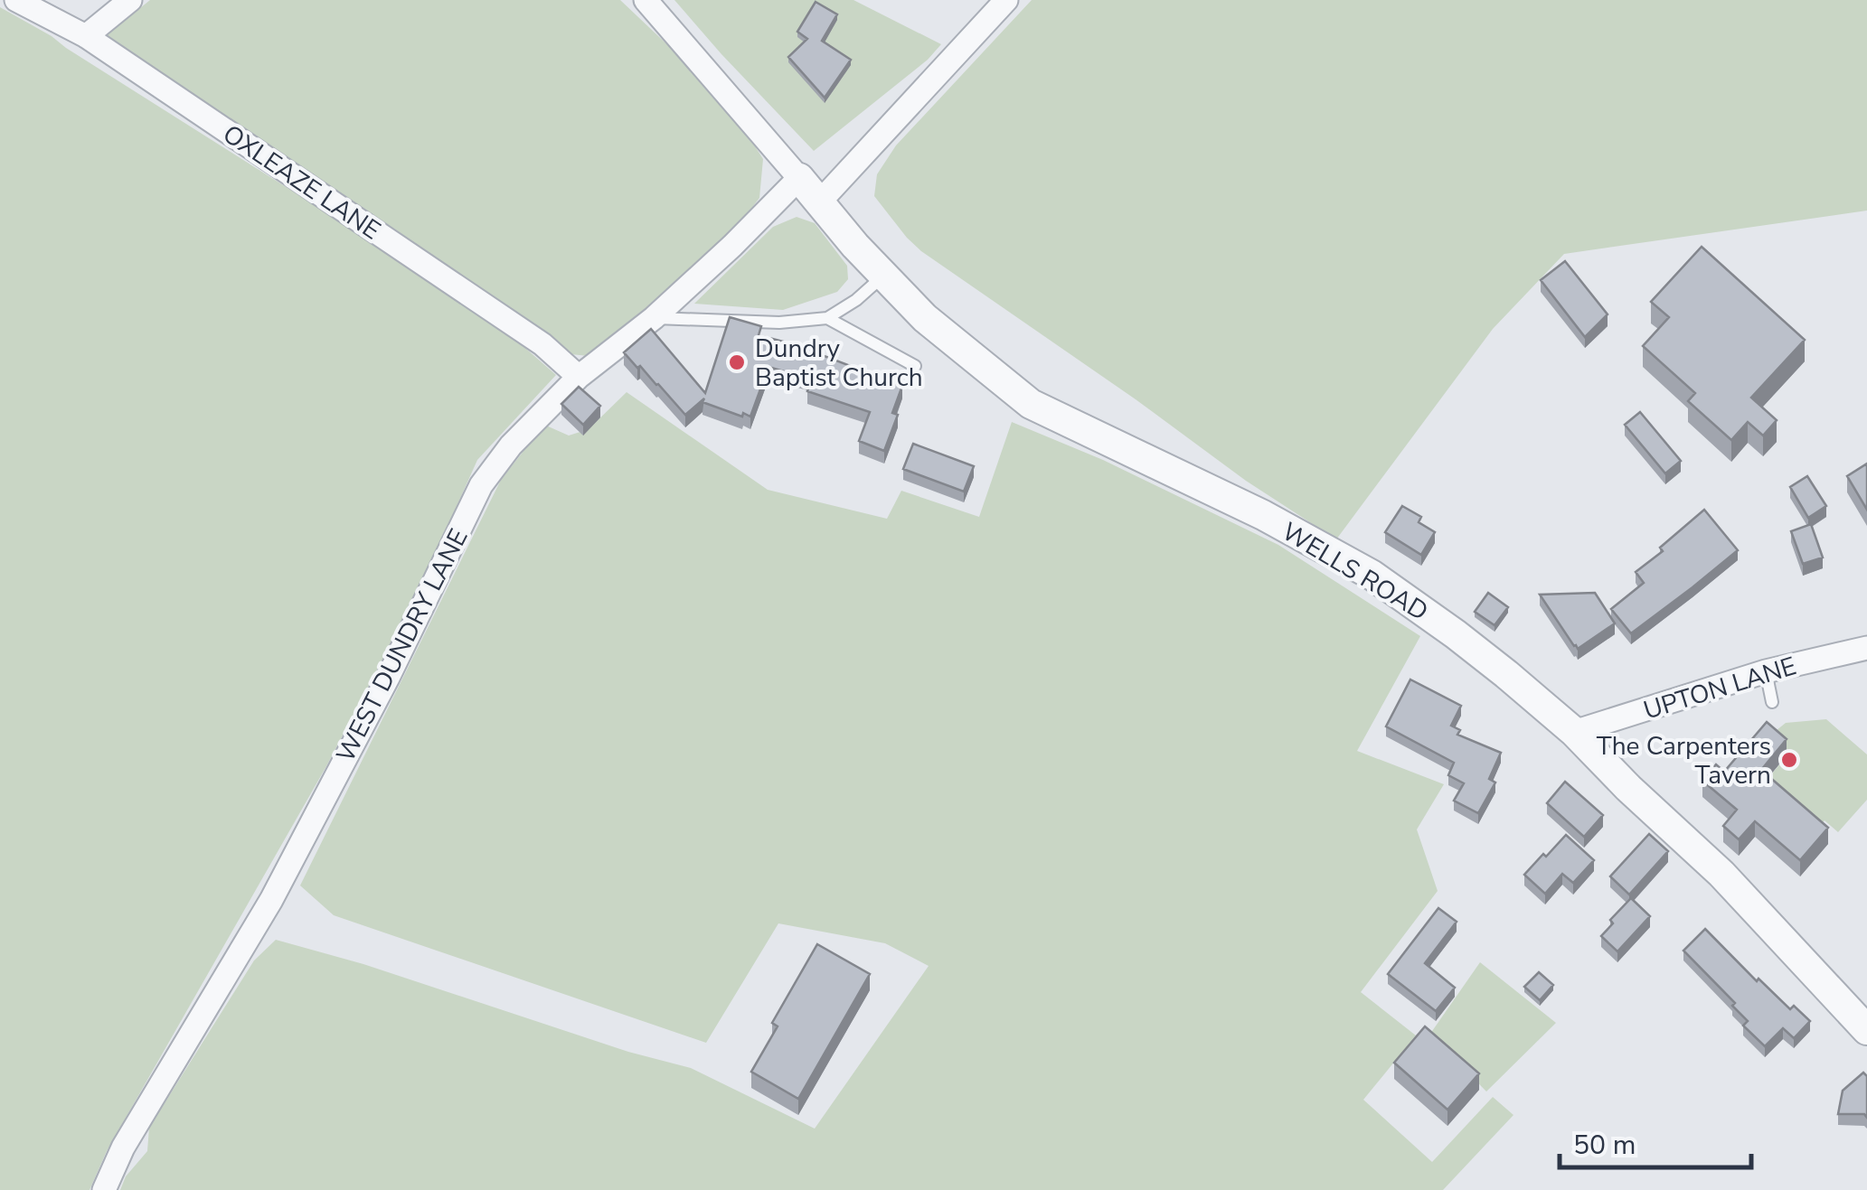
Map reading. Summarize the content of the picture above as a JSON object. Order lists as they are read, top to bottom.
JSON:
{
  "streets": {
    "street": [
      "OXLEAZE LANE",
      "WELLS ROAD",
      "WEST DUNDRY LANE",
      "UPTON LANE"
    ]
  },
  "crossings": [
    ["OXLEAZE LANE", "WEST DUNDRY LANE"],
    ["WELLS ROAD", "WEST DUNDRY LANE"],
    ["WELLS ROAD", "UPTON LANE"]
  ],
  "places": ["Dundry Baptist Church", "The Carpenters Tavern"],
  "scale_bar": "50 m"
}
